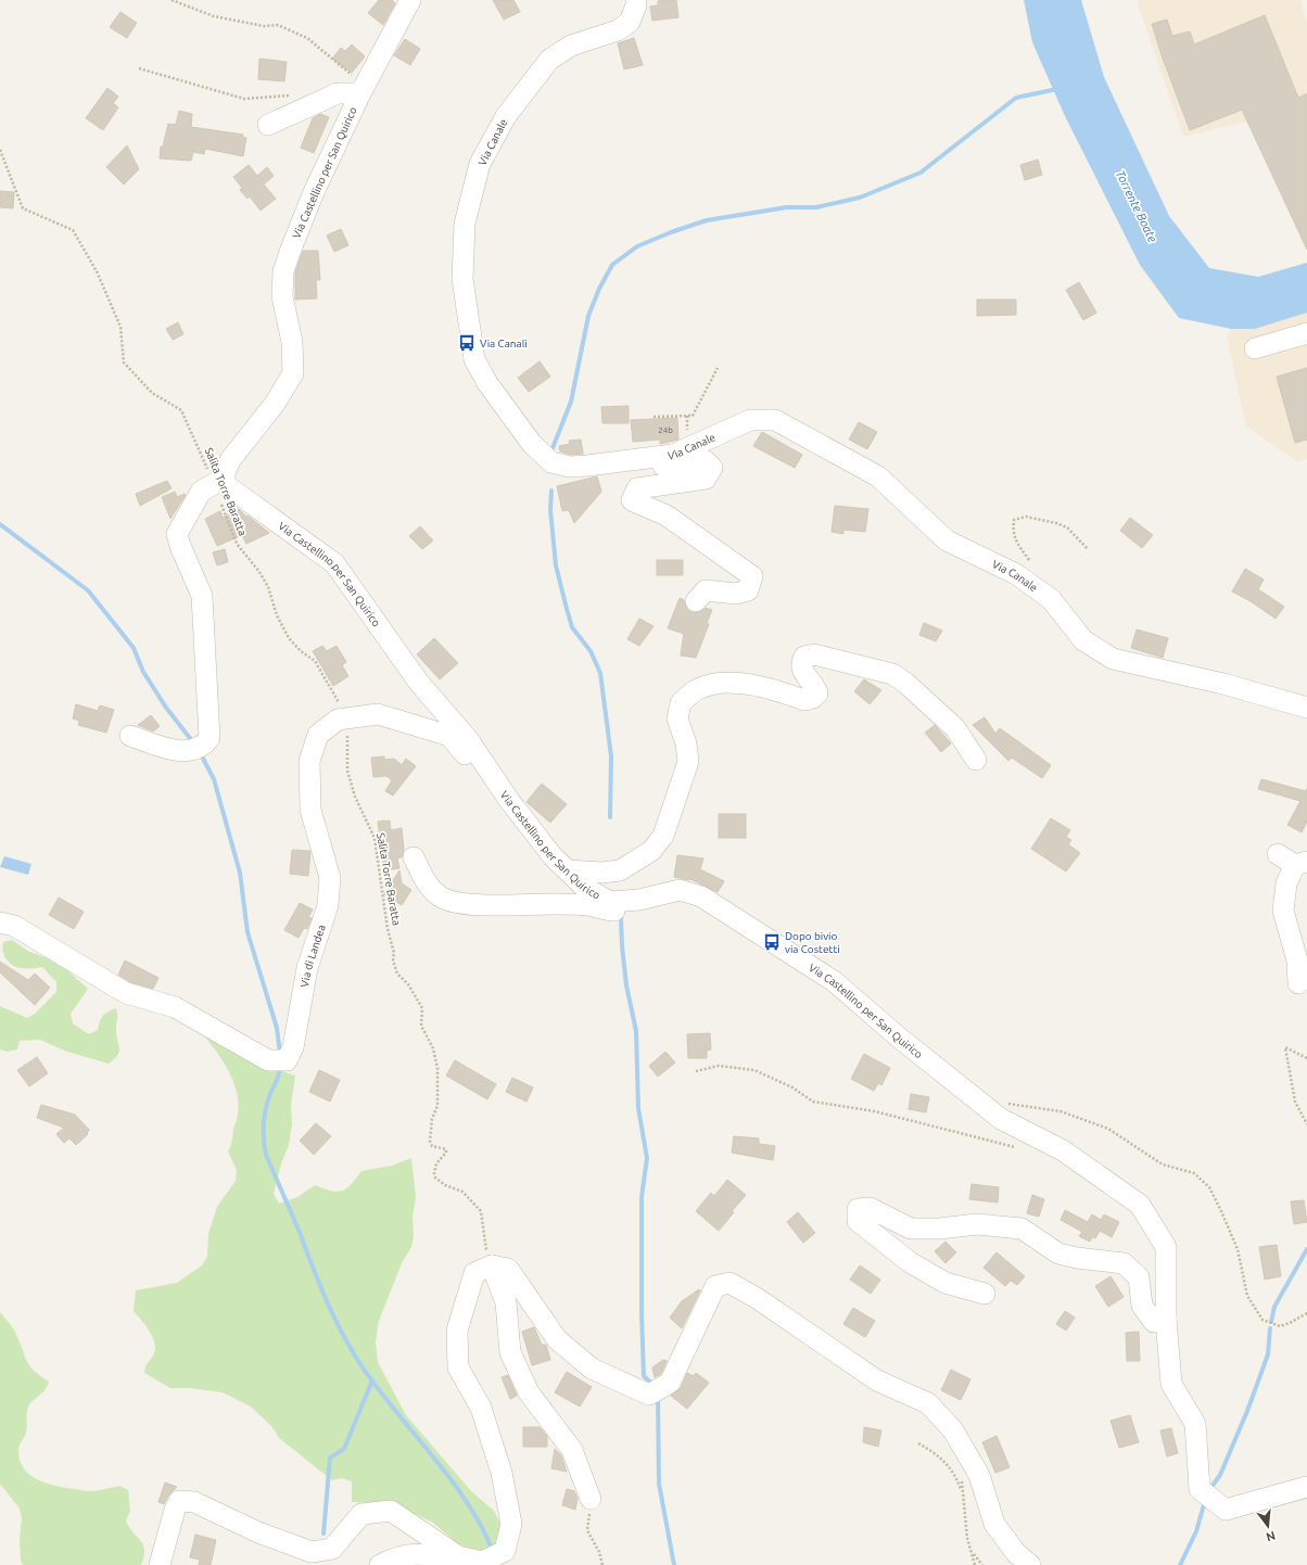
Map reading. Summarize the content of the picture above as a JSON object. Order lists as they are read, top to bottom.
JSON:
{
  "streets": {
    "street": ["Via Canale", "Via Castellino per San Quirico", "Via di Landea"],
    "path": ["Salita Torre Baratta"]
  },
  "crossings": [
    ["Via Castellino per San Quirico", "Salita Torre Baratta"],
    ["Via Castellino per San Quirico", "Via di Landea"],
    ["Salita Torre Baratta", "Via di Landea"]
  ],
  "water": ["Torrente Boate"],
  "places": {
    "bus stop": ["Via Canali", "Dopo bivio via Costetti"]
  },
  "house_numbers": ["24b"],
  "north": "bottom"
}
